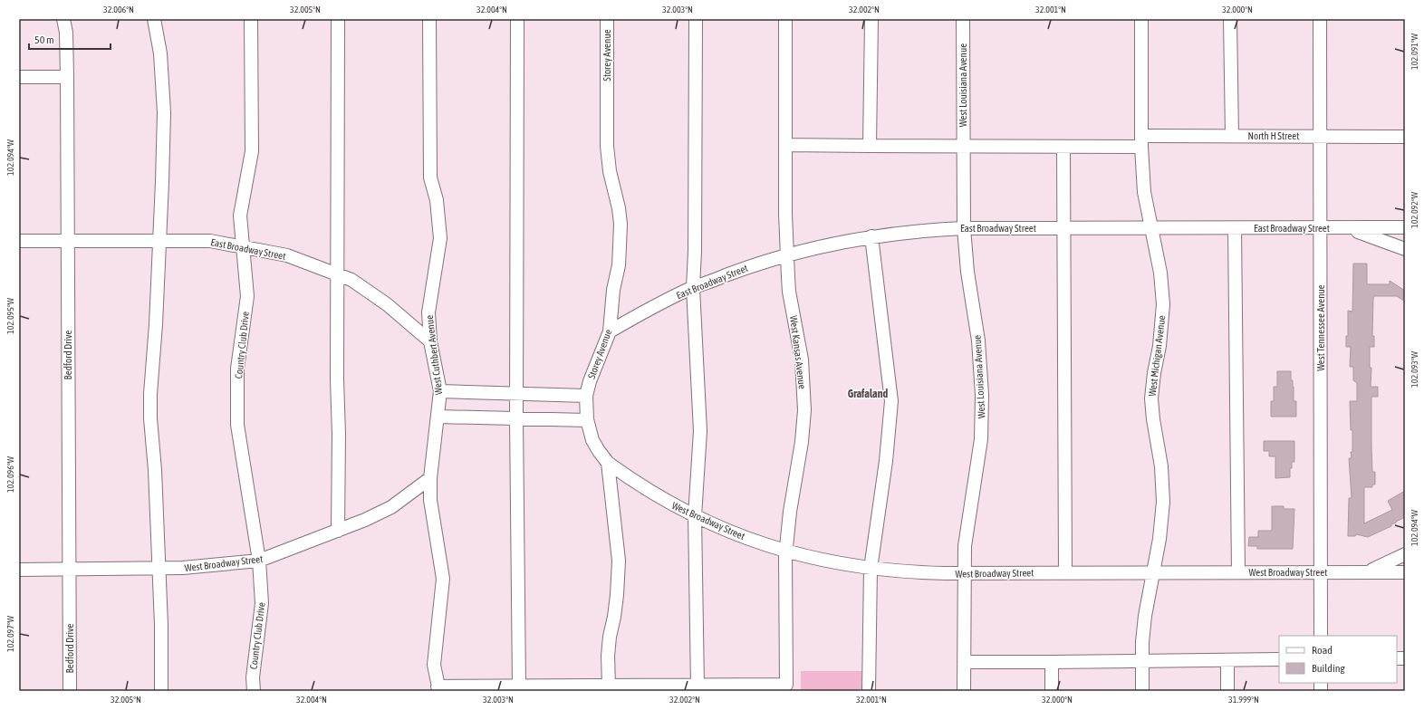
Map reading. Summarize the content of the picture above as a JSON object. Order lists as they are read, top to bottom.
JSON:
{
  "streets": {
    "street": [
      "Storey Avenue",
      "West Louisiana Avenue",
      "North H Street",
      "East Broadway Street",
      "West Tennessee Avenue",
      "Country Club Drive",
      "West Kansas Avenue",
      "Bedford Drive",
      "West Cuthbert Avenue",
      "West Michigan Avenue",
      "West Broadway Street"
    ]
  },
  "crossings": [
    ["Storey Avenue", "East Broadway Street"],
    ["Storey Avenue", "West Broadway Street"],
    ["West Louisiana Avenue", "North H Street"],
    ["West Louisiana Avenue", "East Broadway Street"],
    ["West Louisiana Avenue", "West Broadway Street"],
    ["North H Street", "West Tennessee Avenue"],
    ["North H Street", "West Kansas Avenue"],
    ["North H Street", "West Michigan Avenue"],
    ["East Broadway Street", "West Tennessee Avenue"],
    ["East Broadway Street", "Country Club Drive"],
    ["East Broadway Street", "West Kansas Avenue"],
    ["East Broadway Street", "Bedford Drive"],
    ["East Broadway Street", "West Cuthbert Avenue"],
    ["East Broadway Street", "West Michigan Avenue"],
    ["West Tennessee Avenue", "West Broadway Street"],
    ["Country Club Drive", "West Broadway Street"],
    ["West Kansas Avenue", "West Broadway Street"],
    ["Bedford Drive", "West Broadway Street"],
    ["West Cuthbert Avenue", "West Broadway Street"],
    ["West Michigan Avenue", "West Broadway Street"]
  ],
  "districts": ["Grafaland"],
  "legend": ["Road", "Building"],
  "scale_bar": "50 m",
  "coordinates": [
    "32.006°N",
    "32.005°N",
    "32.004°N",
    "32.003°N",
    "32.002°N",
    "32.001°N",
    "32.000°N",
    "102.091°W",
    "102.094°W",
    "102.092°W",
    "102.095°W",
    "102.093°W",
    "102.096°W",
    "102.097°W",
    "31.999°N"
  ]
}
